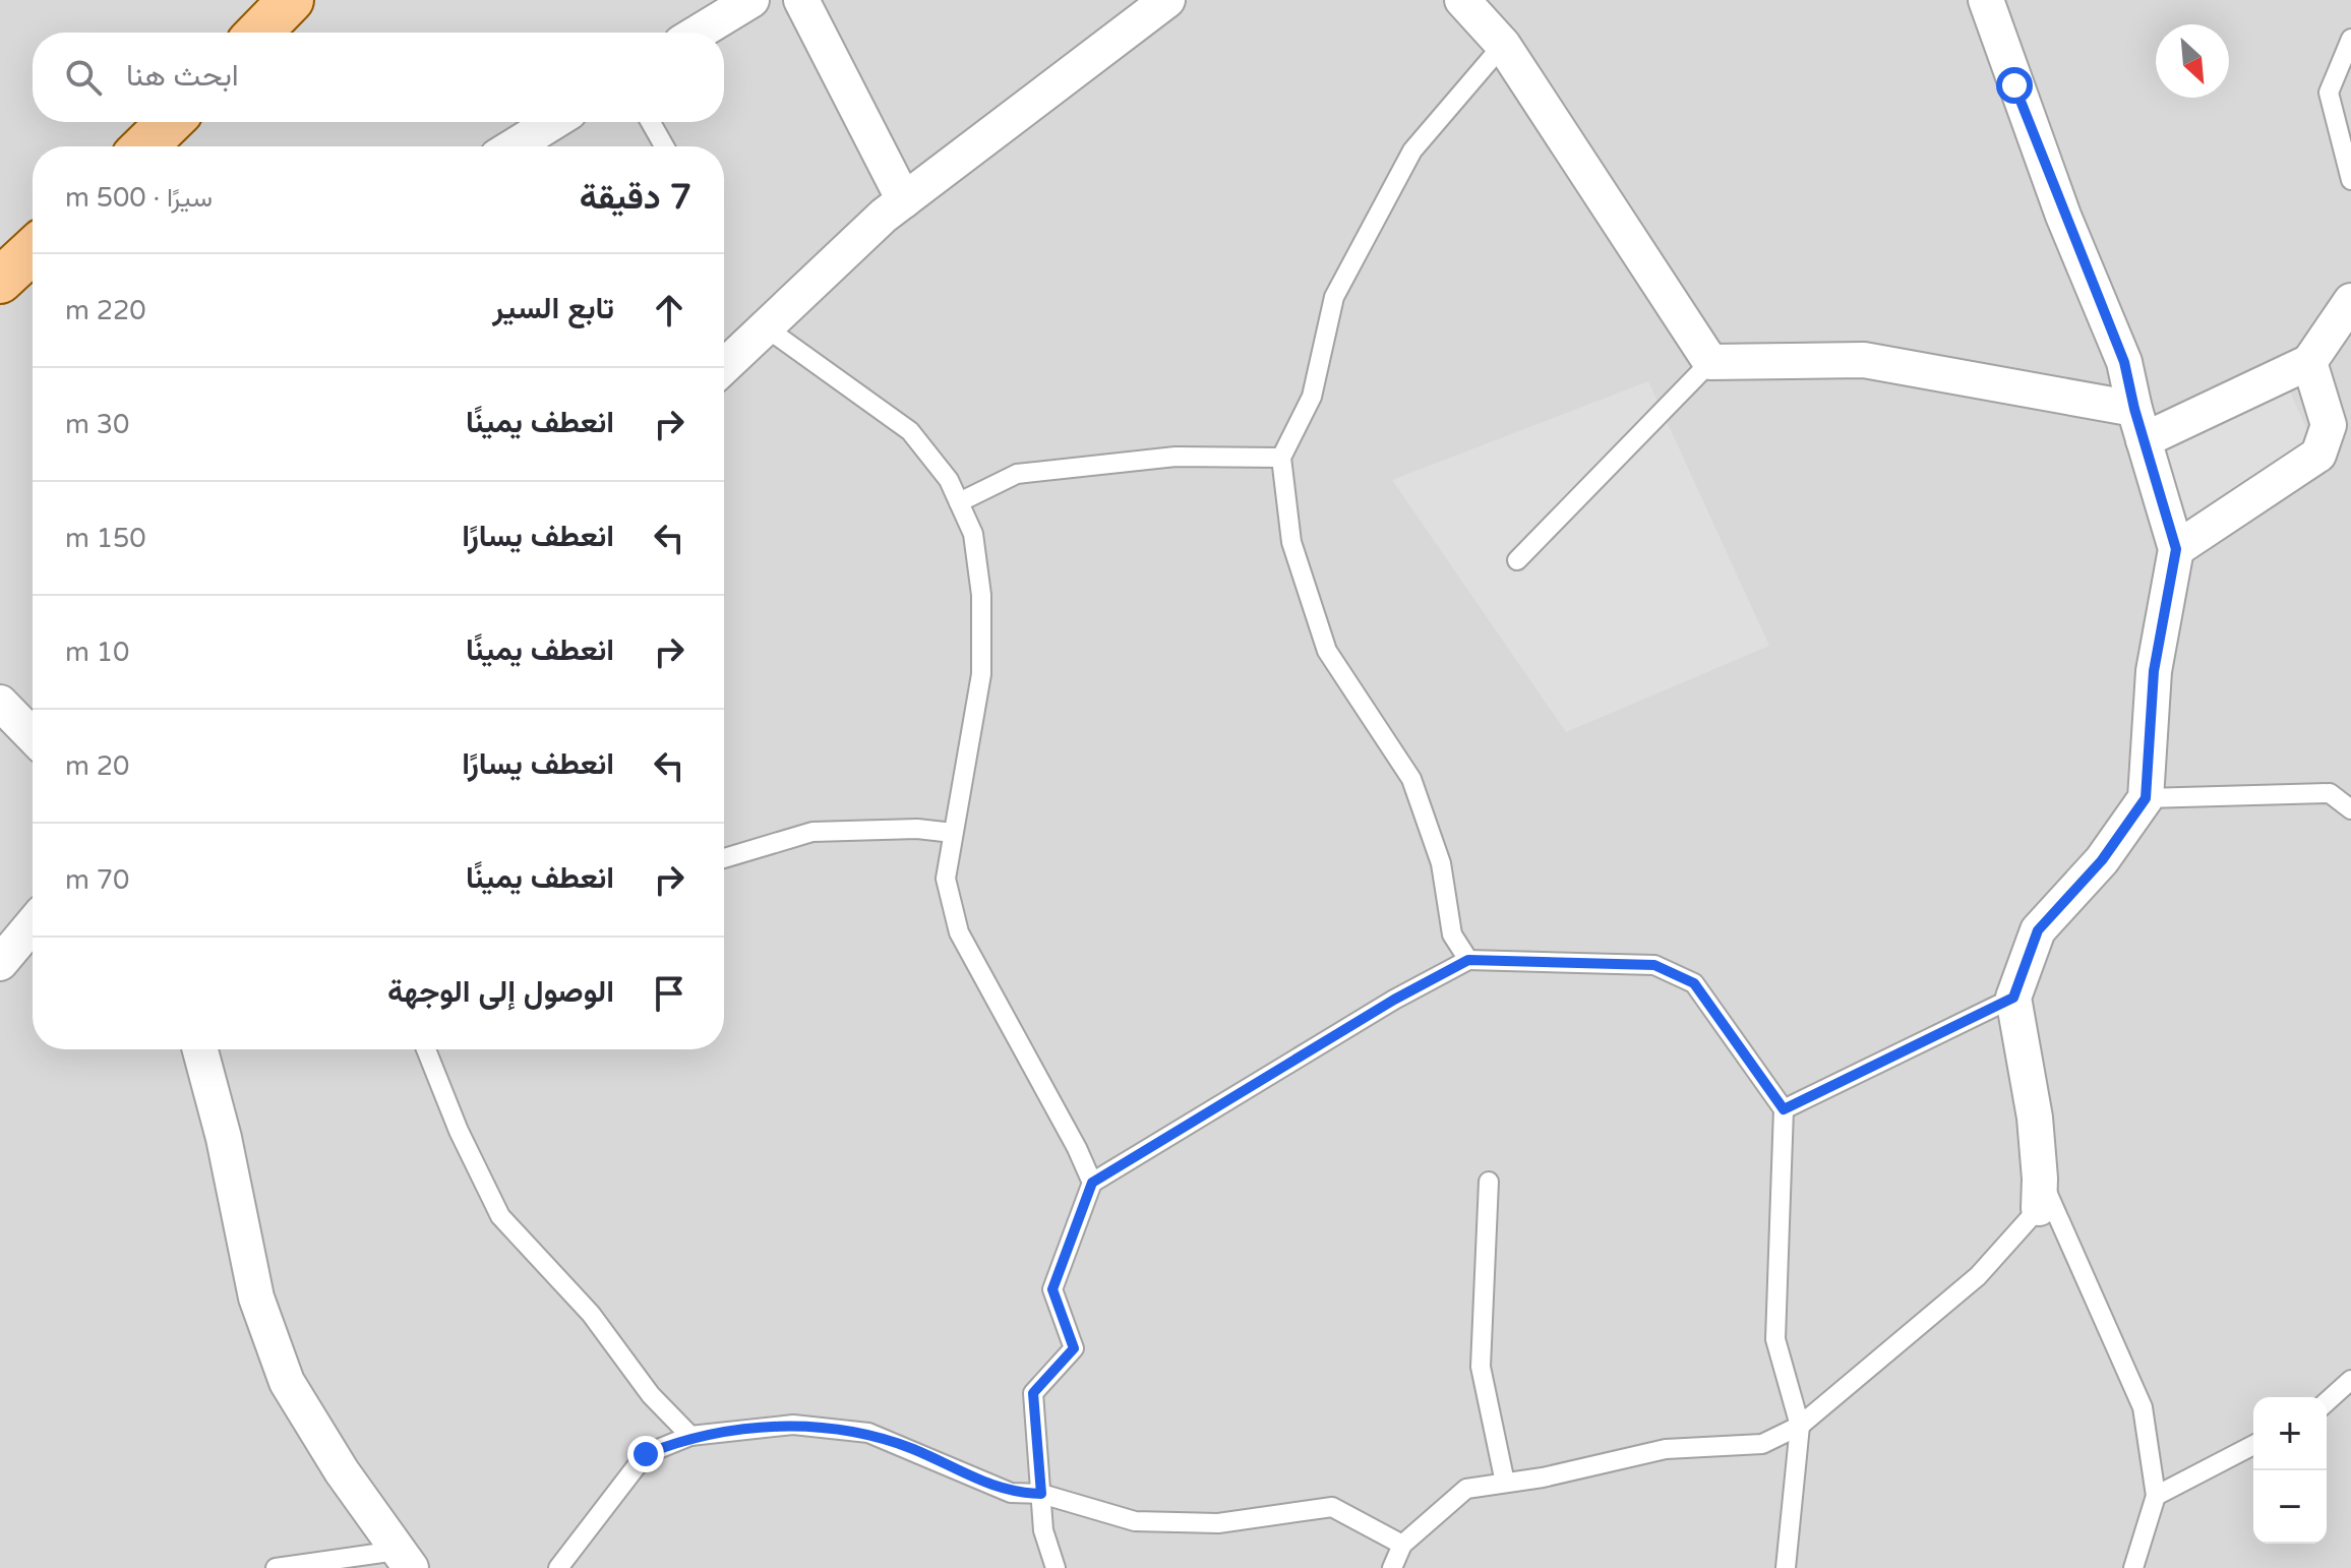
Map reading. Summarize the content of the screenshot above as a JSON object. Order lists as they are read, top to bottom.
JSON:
{
  "north": "bottom right",
  "page": {
    "search": "ابحث هنا",
    "heading": ["7 دقيقة", "سيرًا · 500 m"],
    "list": [
      ["تابع السير", "220 m"],
      ["انعطف يمينًا", "30 m"],
      ["انعطف يسارًا", "150 m"],
      ["انعطف يمينًا", "10 m"],
      ["انعطف يسارًا", "20 m"],
      ["انعطف يمينًا", "70 m"],
      "الوصول إلى الوجهة"
    ],
    "map_buttons": ["+", "−"]
  }
}
